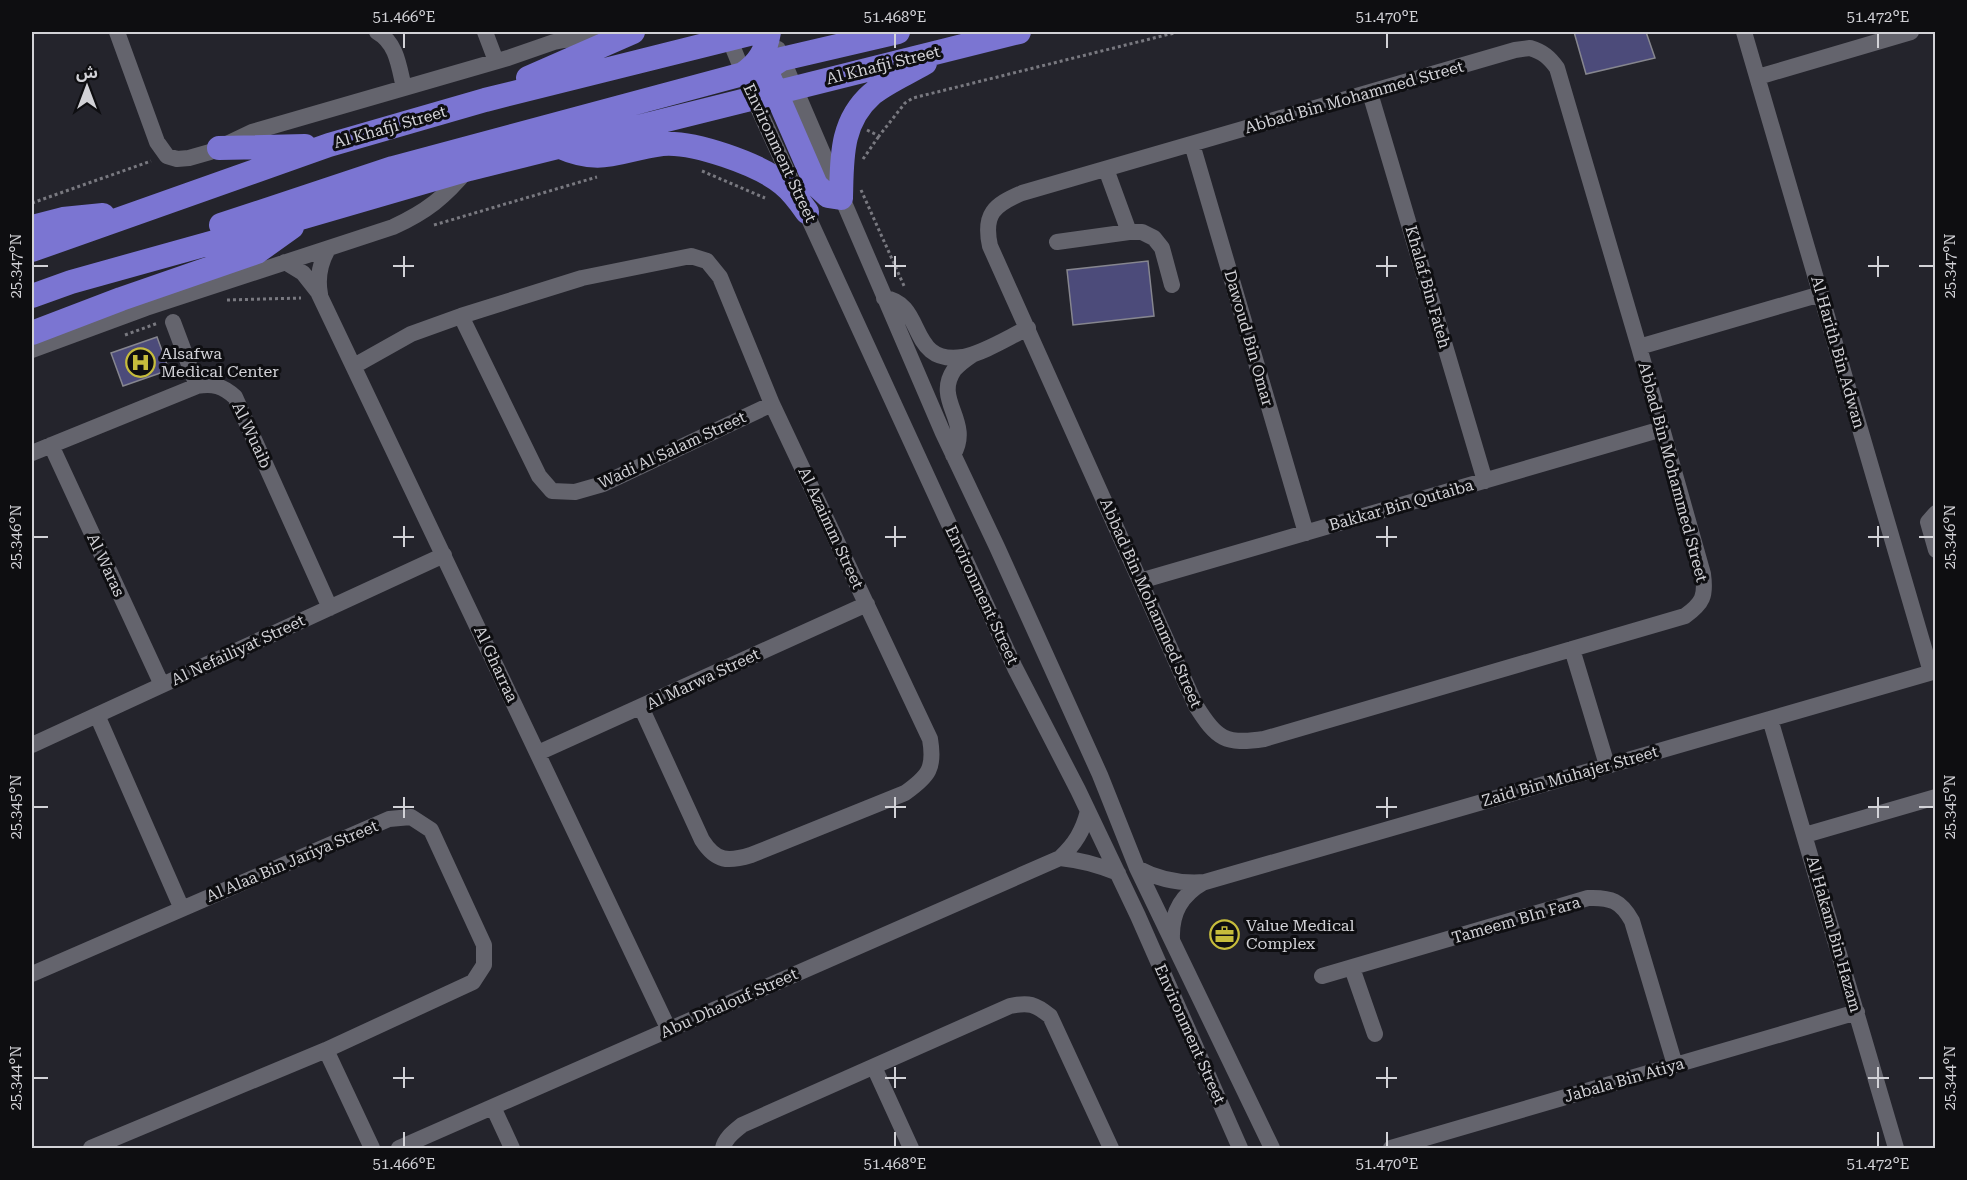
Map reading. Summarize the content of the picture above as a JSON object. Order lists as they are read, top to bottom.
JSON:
{
  "streets": {
    "highway": ["Al Khafji Street"],
    "street": [
      "Abbad Bin Mohammed Street",
      "Environment Street",
      "Khalaf Bin Fateh",
      "Dawoud Bin Omar",
      "Al Harith Bin Adwan",
      "Al Wuaib",
      "Wadi Al Salam Street",
      "Bakkar Bin Qutaiba",
      "Al Azaimm Street",
      "Al Waras",
      "Al Nefailiyat Street",
      "Al Gharraa",
      "Al Marwa Street",
      "Zaid Bin Muhajer Street",
      "Al Alaa Bin Jariya Street",
      "Tameem BIn Fara",
      "Al Hakam Bin Hazam",
      "Abu Dhalouf Street",
      "Jabala Bin Atiya"
    ]
  },
  "crossings": [
    ["Al Khafji Street", "Environment Street"],
    ["Abbad Bin Mohammed Street", "Khalaf Bin Fateh"],
    ["Abbad Bin Mohammed Street", "Dawoud Bin Omar"],
    ["Abbad Bin Mohammed Street", "Al Harith Bin Adwan"],
    ["Abbad Bin Mohammed Street", "Bakkar Bin Qutaiba"],
    ["Environment Street", "Zaid Bin Muhajer Street"],
    ["Environment Street", "Abu Dhalouf Street"],
    ["Khalaf Bin Fateh", "Bakkar Bin Qutaiba"],
    ["Dawoud Bin Omar", "Bakkar Bin Qutaiba"],
    ["Al Harith Bin Adwan", "Zaid Bin Muhajer Street"],
    ["Al Wuaib", "Al Waras"],
    ["Al Wuaib", "Al Nefailiyat Street"],
    ["Wadi Al Salam Street", "Al Azaimm Street"],
    ["Al Azaimm Street", "Al Gharraa"],
    ["Al Azaimm Street", "Al Marwa Street"],
    ["Al Waras", "Al Nefailiyat Street"],
    ["Al Nefailiyat Street", "Al Gharraa"],
    ["Al Gharraa", "Al Marwa Street"],
    ["Al Gharraa", "Abu Dhalouf Street"],
    ["Zaid Bin Muhajer Street", "Al Hakam Bin Hazam"],
    ["Tameem BIn Fara", "Jabala Bin Atiya"],
    ["Al Hakam Bin Hazam", "Jabala Bin Atiya"]
  ],
  "places": {
    "hospital": ["Alsafwa Medical Center"],
    "office": ["Value Medical Complex"]
  },
  "north": "top",
  "coordinates": [
    "51.466°E",
    "51.468°E",
    "51.470°E",
    "51.472°E",
    "25.347°N",
    "25.346°N",
    "25.345°N",
    "25.344°N"
  ]
}
